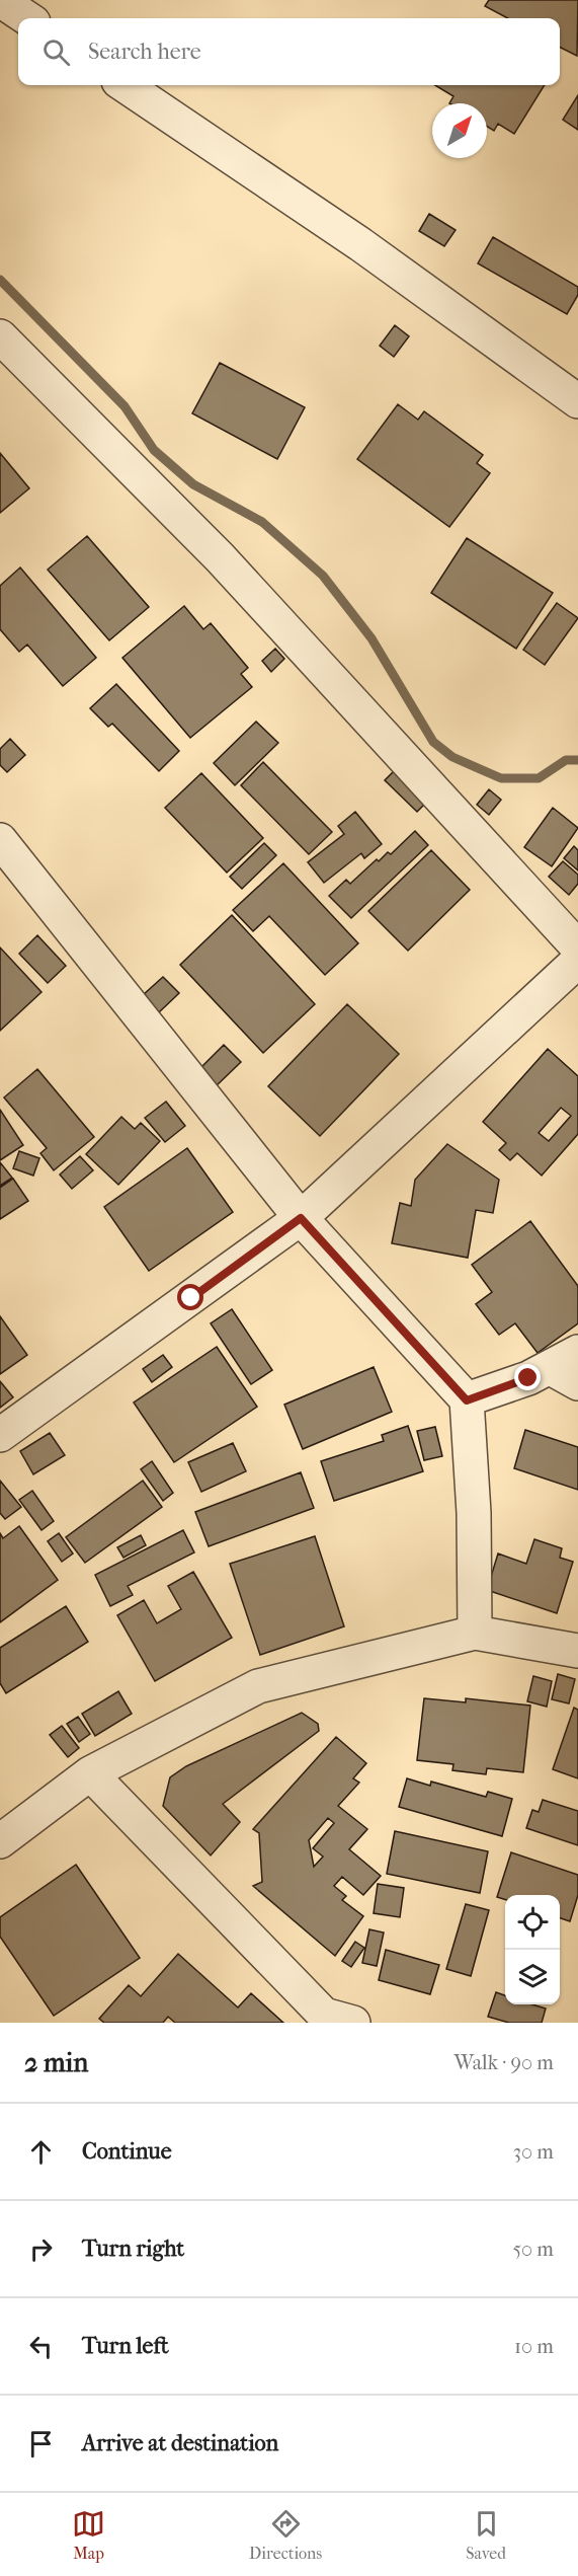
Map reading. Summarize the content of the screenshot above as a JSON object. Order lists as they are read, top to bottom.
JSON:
{
  "north": "top right",
  "page": {
    "search": "Search here",
    "heading": ["2 min", "Walk · 90 m"],
    "list": [
      ["Continue", "30 m"],
      ["Turn right", "50 m"],
      ["Turn left", "10 m"],
      "Arrive at destination"
    ],
    "nav": ["Map", "Directions", "Saved"]
  }
}
